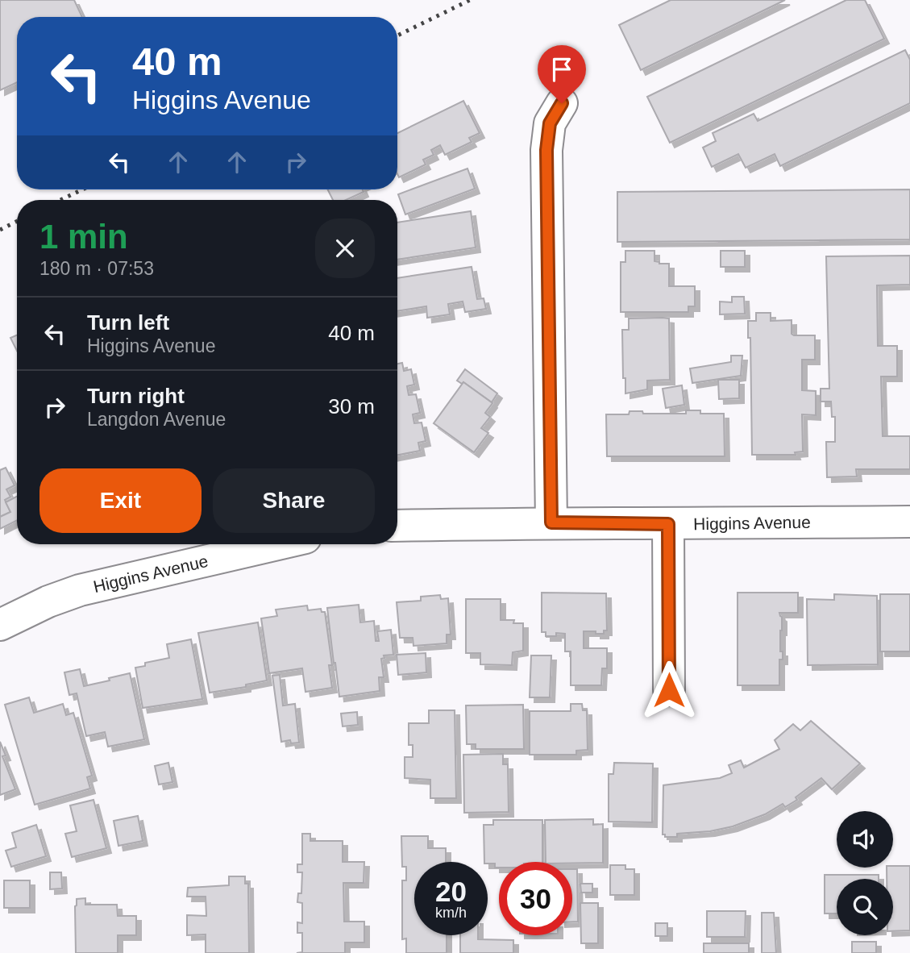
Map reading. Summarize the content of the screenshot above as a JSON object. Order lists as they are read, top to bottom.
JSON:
{
  "streets": {
    "street": ["Higgins Avenue"]
  },
  "page": {
    "turn": ["40 m", "Higgins Avenue"],
    "heading": ["1 min", "180 m · 07:53"],
    "list": [
      {
        "name": "Turn left",
        "note": "Higgins Avenue",
        "value": "40 m"
      },
      {
        "name": "Turn right",
        "note": "Langdon Avenue",
        "value": "30 m"
      }
    ],
    "buttons": ["Exit", "Share"],
    "speed": "20 km/h",
    "limit": "30"
  }
}
